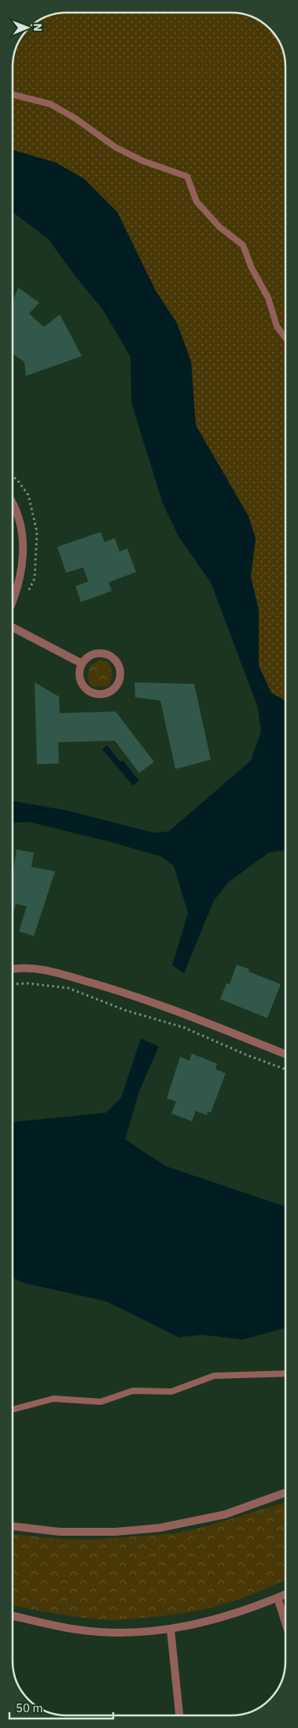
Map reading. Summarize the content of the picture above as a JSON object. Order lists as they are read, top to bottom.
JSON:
{
  "scale_bar": "50 m",
  "north": "right"
}
